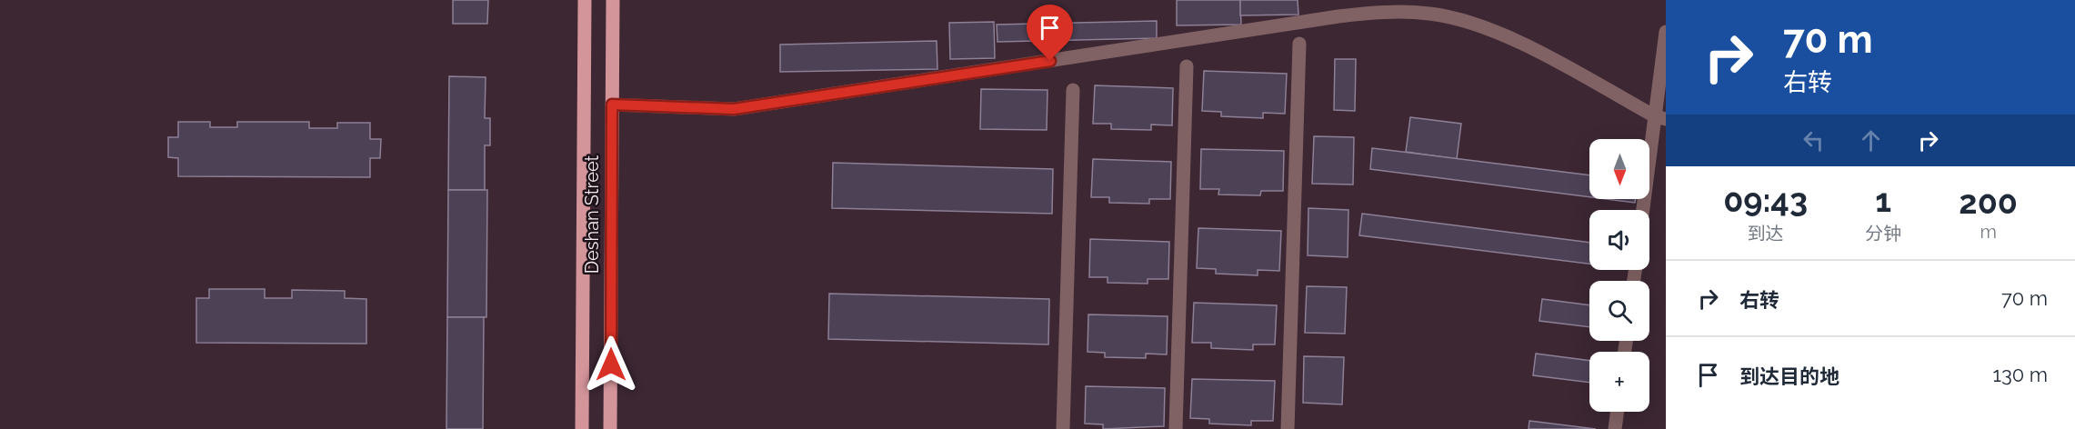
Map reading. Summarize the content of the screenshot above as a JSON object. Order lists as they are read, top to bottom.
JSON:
{
  "streets": {
    "main road": ["Deshan Street"]
  },
  "north": "bottom",
  "page": {
    "turn": ["70 m", "右转"],
    "map_buttons": "+",
    "eta": [
      "09:43",
      "到达",
      "1",
      "分钟",
      "200",
      "m"
    ],
    "list": [
      {
        "name": "右转",
        "value": "70 m"
      },
      {
        "name": "到达目的地",
        "value": "130 m"
      }
    ]
  }
}
